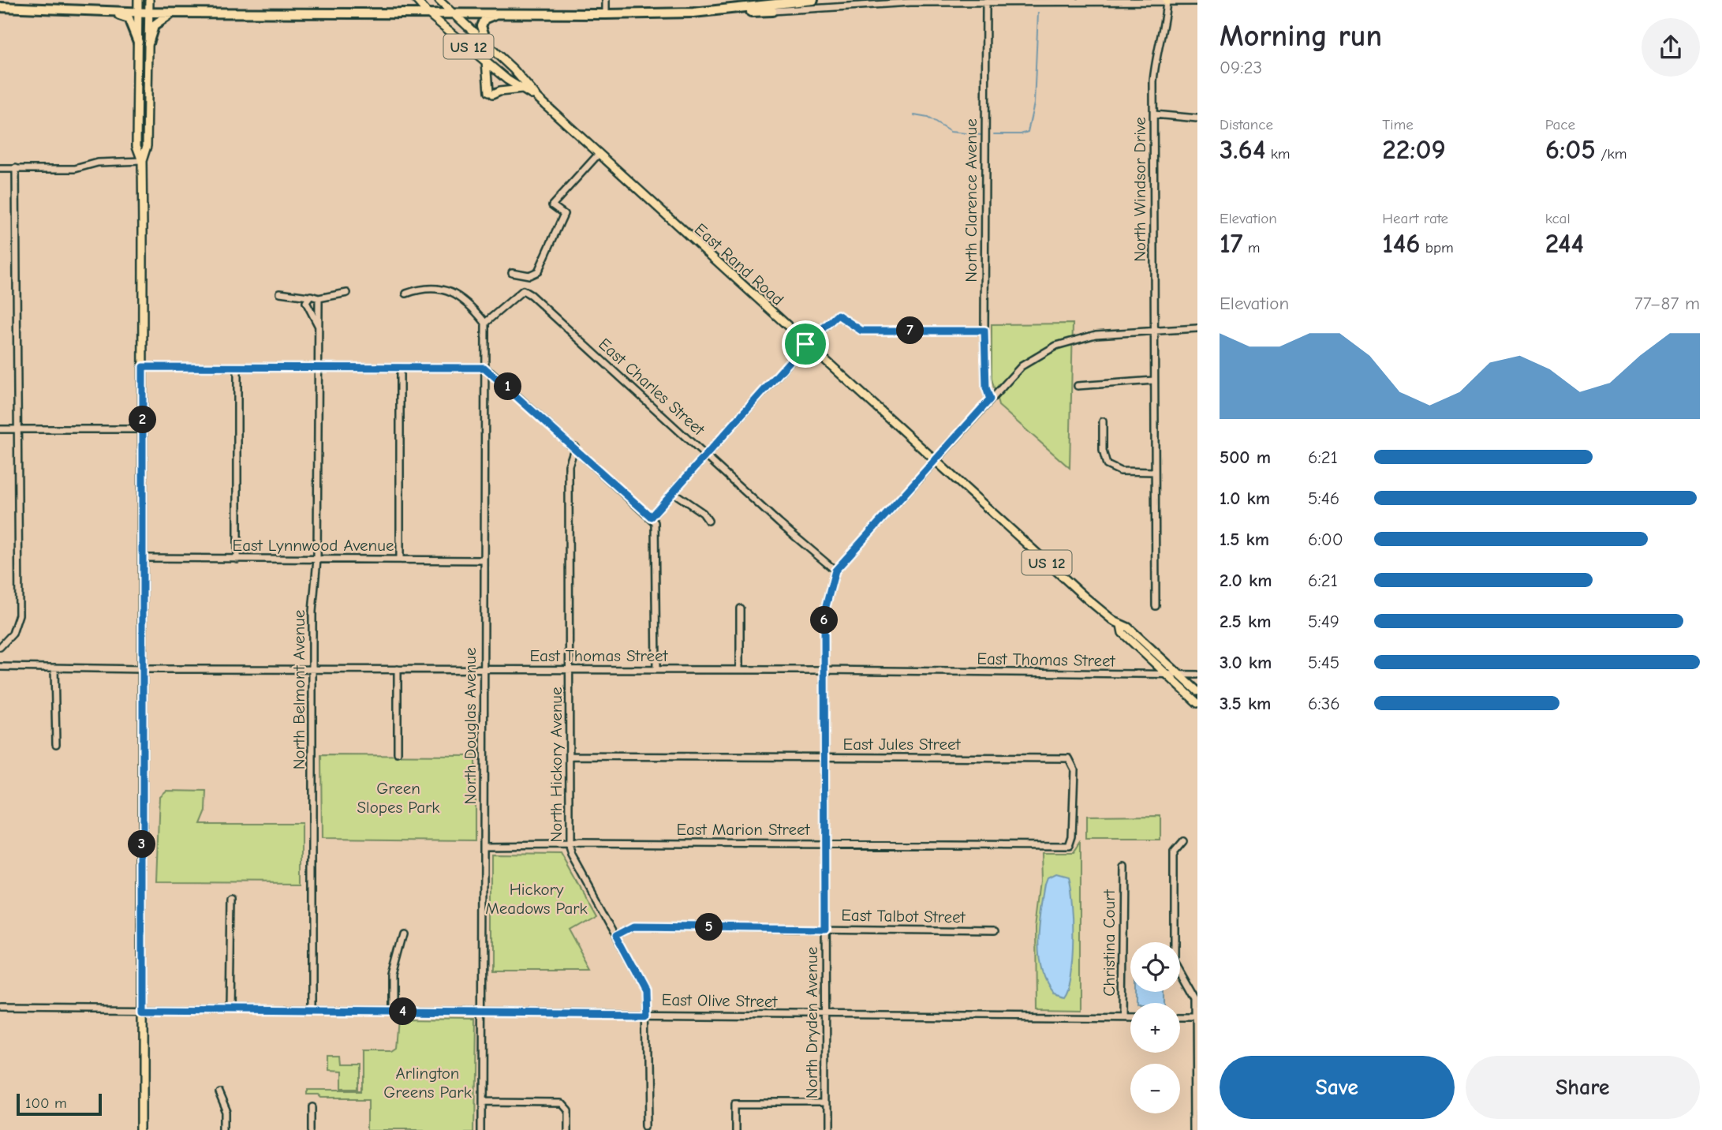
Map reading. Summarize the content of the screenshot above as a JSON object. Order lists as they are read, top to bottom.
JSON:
{
  "streets": {
    "main road": ["US 12", "East Rand Road"],
    "street": [
      "North Windsor Drive",
      "North Clarence Avenue",
      "East Charles Street",
      "East Lynnwood Avenue",
      "East Thomas Street",
      "North Belmont Avenue",
      "North Douglas Avenue",
      "East Jules Street",
      "North Hickory Avenue",
      "East Marion Street",
      "East Talbot Street",
      "Christina Court",
      "East Olive Street",
      "North Dryden Avenue"
    ]
  },
  "crossings": [
    ["North Windsor Drive", "North Dryden Avenue"],
    ["North Clarence Avenue", "North Dryden Avenue"],
    ["East Rand Road", "East Thomas Street"],
    ["East Rand Road", "North Dryden Avenue"],
    ["East Charles Street", "North Douglas Avenue"],
    ["East Charles Street", "North Dryden Avenue"],
    ["East Lynnwood Avenue", "North Belmont Avenue"],
    ["East Lynnwood Avenue", "North Douglas Avenue"],
    ["East Thomas Street", "North Belmont Avenue"],
    ["East Thomas Street", "North Douglas Avenue"],
    ["East Thomas Street", "North Hickory Avenue"],
    ["East Thomas Street", "North Dryden Avenue"],
    ["North Belmont Avenue", "East Olive Street"],
    ["North Douglas Avenue", "East Marion Street"],
    ["North Douglas Avenue", "East Olive Street"],
    ["East Jules Street", "North Hickory Avenue"],
    ["East Jules Street", "East Marion Street"],
    ["East Jules Street", "North Dryden Avenue"],
    ["North Hickory Avenue", "East Marion Street"],
    ["North Hickory Avenue", "East Talbot Street"],
    ["North Hickory Avenue", "East Olive Street"],
    ["East Marion Street", "North Dryden Avenue"],
    ["East Talbot Street", "North Dryden Avenue"],
    ["Christina Court", "East Olive Street"],
    ["East Olive Street", "North Dryden Avenue"]
  ],
  "parks": ["Green Slopes Park", "Hickory Meadows Park", "Arlington Greens Park"],
  "scale_bar": "100 m",
  "page": {
    "heading": ["Morning run", "09:23"],
    "stats": [
      ["Distance", "3.64 km"],
      ["Time", "22:09"],
      ["Pace", "6:05 /km"],
      ["Elevation", "17 m"],
      ["Heart rate", "146 bpm"],
      ["kcal", "244"]
    ],
    "chart": ["Elevation", "77–87 m"],
    "pins": [
      "7",
      "1",
      "2",
      "6",
      "3",
      "5",
      "4"
    ],
    "list": [
      {
        "name": "500 m",
        "note": "6:21"
      },
      {
        "name": "1.0 km",
        "note": "5:46"
      },
      {
        "name": "1.5 km",
        "note": "6:00"
      },
      {
        "name": "2.0 km",
        "note": "6:21"
      },
      {
        "name": "2.5 km",
        "note": "5:49"
      },
      {
        "name": "3.0 km",
        "note": "5:45"
      },
      {
        "name": "3.5 km",
        "note": "6:36"
      }
    ],
    "map_buttons": ["+", "−"],
    "buttons": ["Save", "Share"],
    "scale": "100 m"
  }
}
